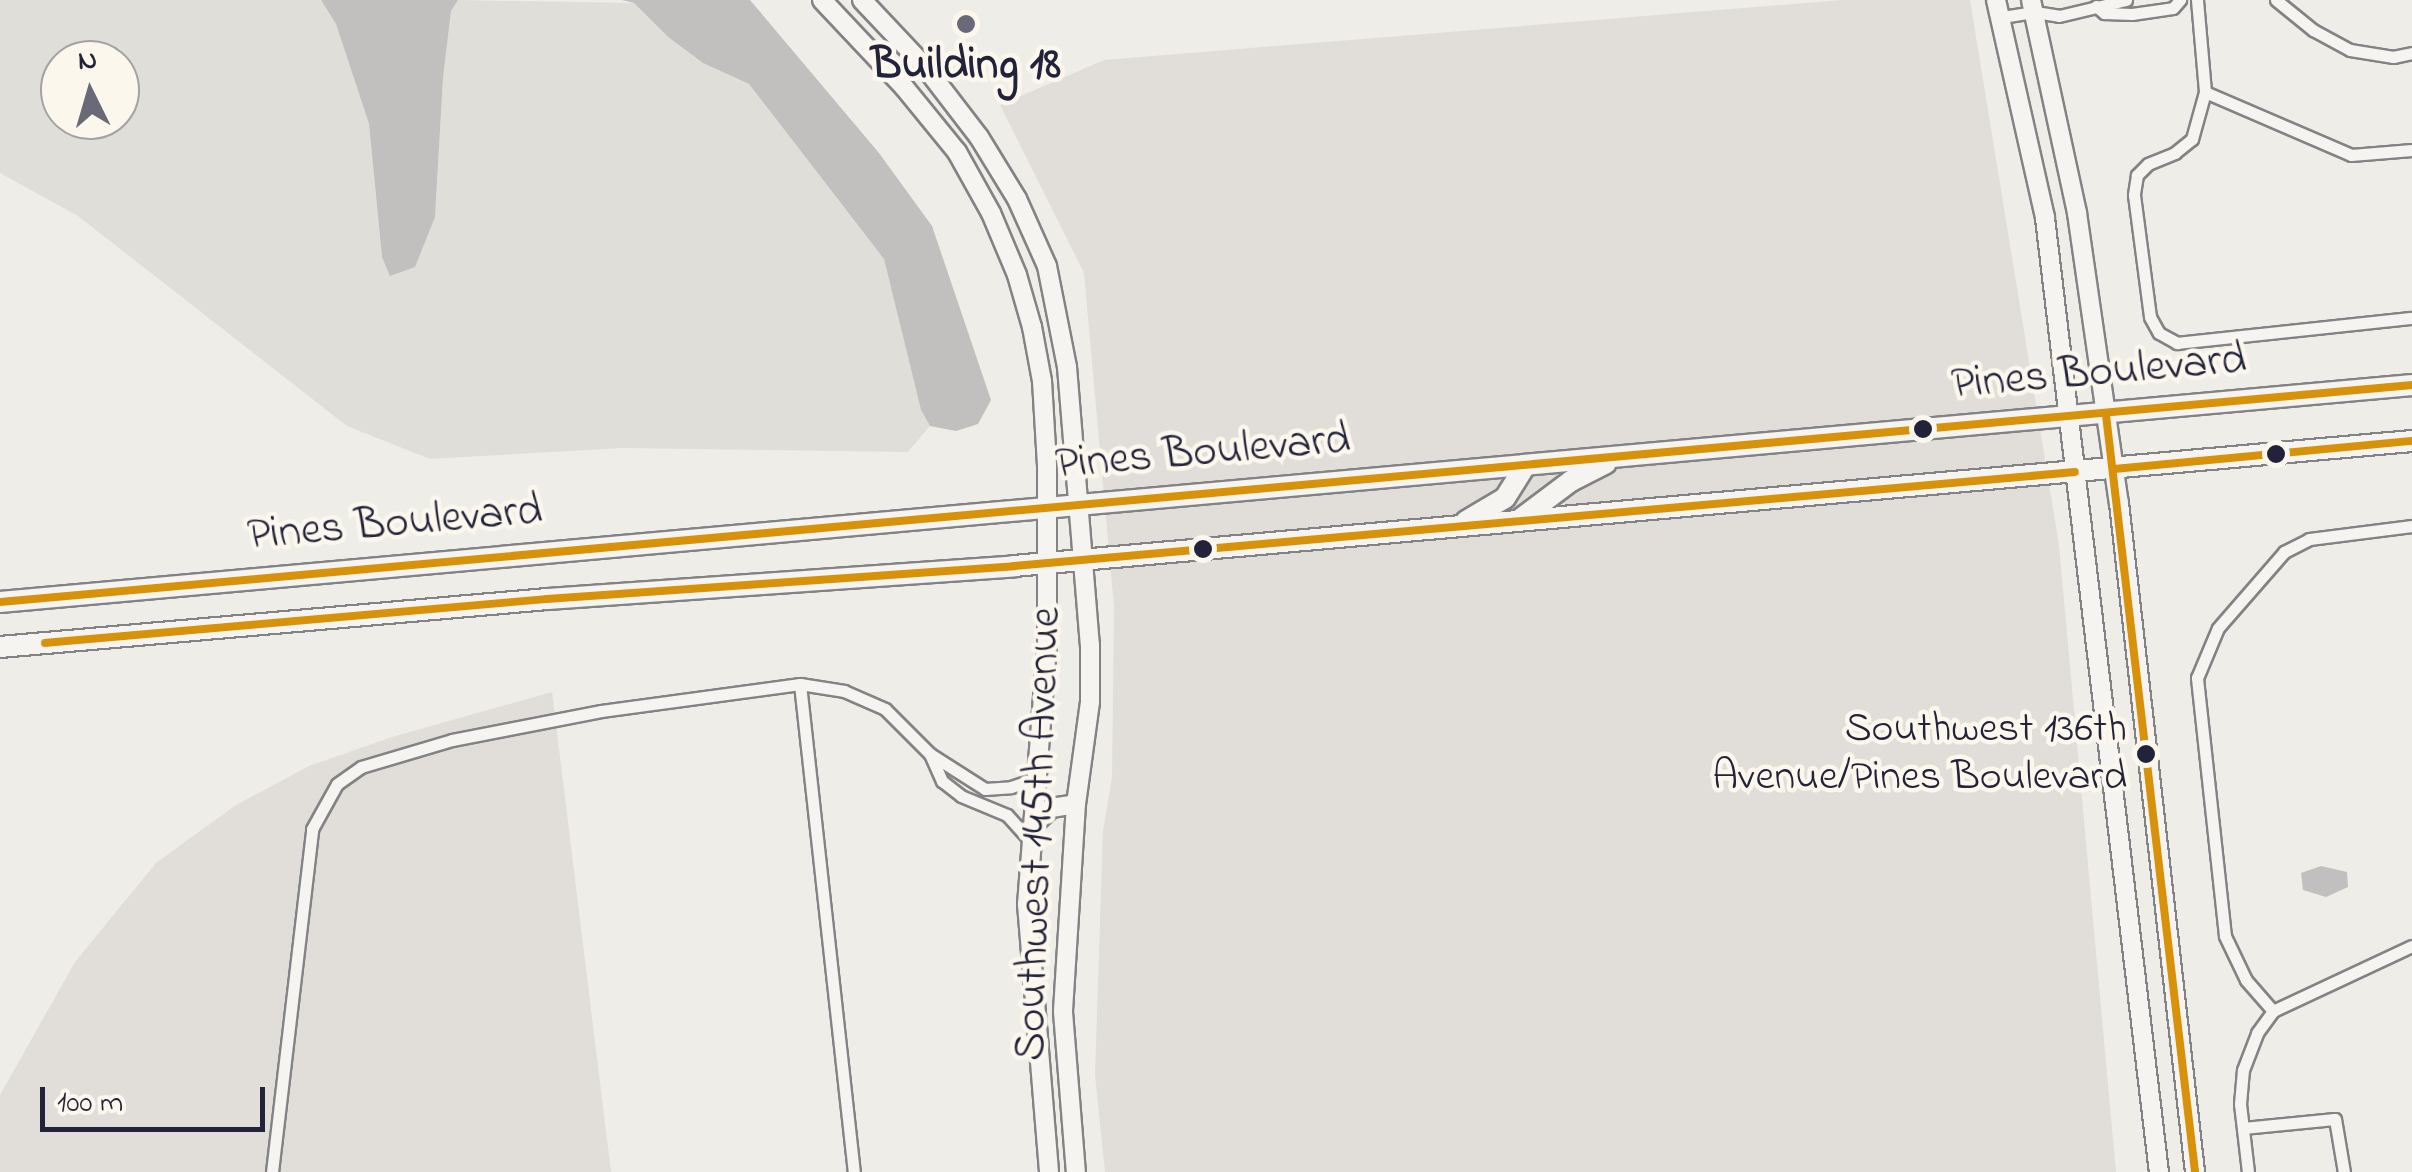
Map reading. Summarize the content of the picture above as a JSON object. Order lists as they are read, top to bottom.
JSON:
{
  "streets": {
    "highway": ["Pines Boulevard"],
    "street": ["Southwest 145th Avenue"]
  },
  "crossings": [
    ["Pines Boulevard", "Southwest 145th Avenue"]
  ],
  "places": ["Building 18", "Southwest 136th Avenue/Pines Boulevard"],
  "scale_bar": "100 m",
  "north": "top"
}
